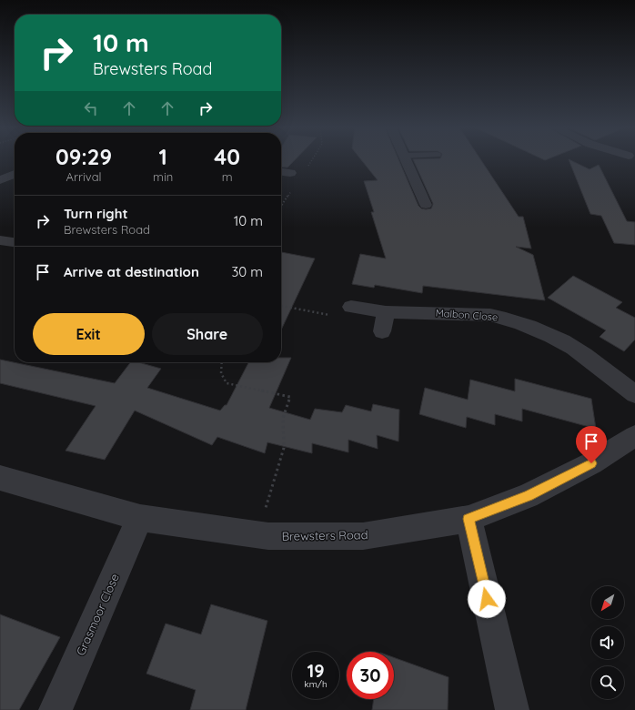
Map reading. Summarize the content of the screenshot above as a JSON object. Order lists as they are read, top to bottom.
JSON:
{
  "streets": {
    "street": ["Malbon Close", "Brewsters Road", "Grasmoor Close"]
  },
  "crossings": [
    ["Brewsters Road", "Grasmoor Close"]
  ],
  "north": "bottom left",
  "page": {
    "turn": ["10 m", "Brewsters Road"],
    "eta": [
      "09:29",
      "Arrival",
      "1",
      "min",
      "40",
      "m"
    ],
    "list": [
      {
        "name": "Turn right",
        "note": "Brewsters Road",
        "value": "10 m"
      },
      {
        "name": "Arrive at destination",
        "value": "30 m"
      }
    ],
    "buttons": ["Exit", "Share"],
    "speed": "19 km/h",
    "limit": "30"
  }
}
